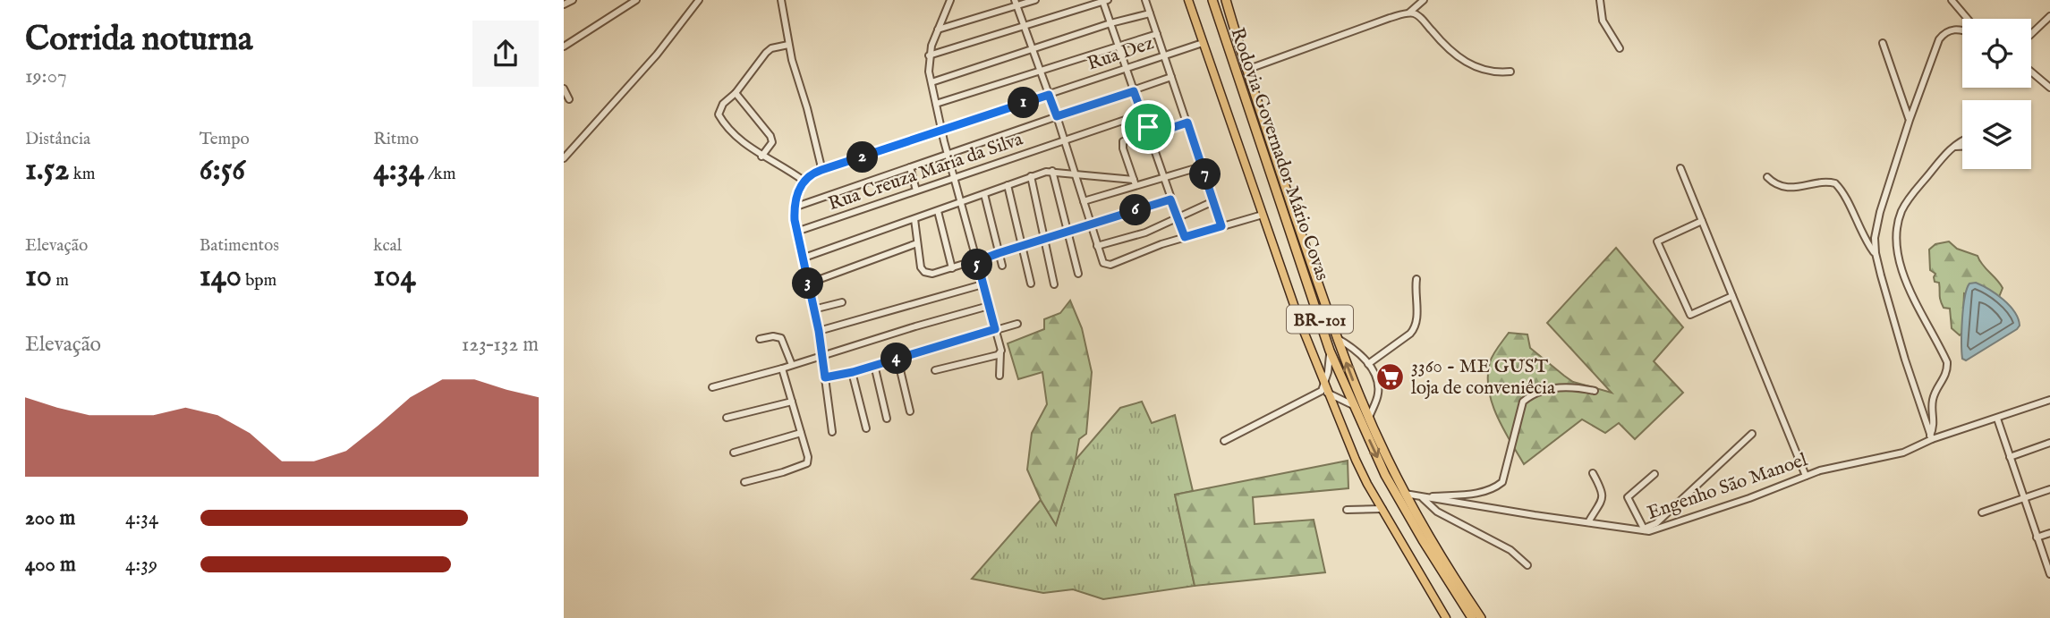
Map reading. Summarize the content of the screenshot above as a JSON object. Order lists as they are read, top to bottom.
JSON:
{
  "streets": {
    "highway": ["Rodovia Governador Mário Covas", "BR-101"],
    "street": ["Rua Dez", "Rua Creuza Maria da Silva", "Engenho São Manoel"]
  },
  "crossings": [
    ["Rodovia Governador Mário Covas", "Engenho São Manoel"]
  ],
  "places": {
    "supermarket": ["3360 - ME GUST loja de conveniêcia"]
  },
  "page": {
    "heading": ["Corrida noturna", "19:07"],
    "pins": [
      "1",
      "2",
      "7",
      "6",
      "5",
      "3",
      "4"
    ],
    "stats": [
      ["Distância", "1.52 km"],
      ["Tempo", "6:56"],
      ["Ritmo", "4:34 /km"],
      ["Elevação", "10 m"],
      ["Batimentos", "140 bpm"],
      ["kcal", "104"]
    ],
    "chart": ["Elevação", "123–132 m"],
    "list": [
      {
        "name": "200 m",
        "note": "4:34"
      },
      {
        "name": "400 m",
        "note": "4:39"
      }
    ]
  }
}
